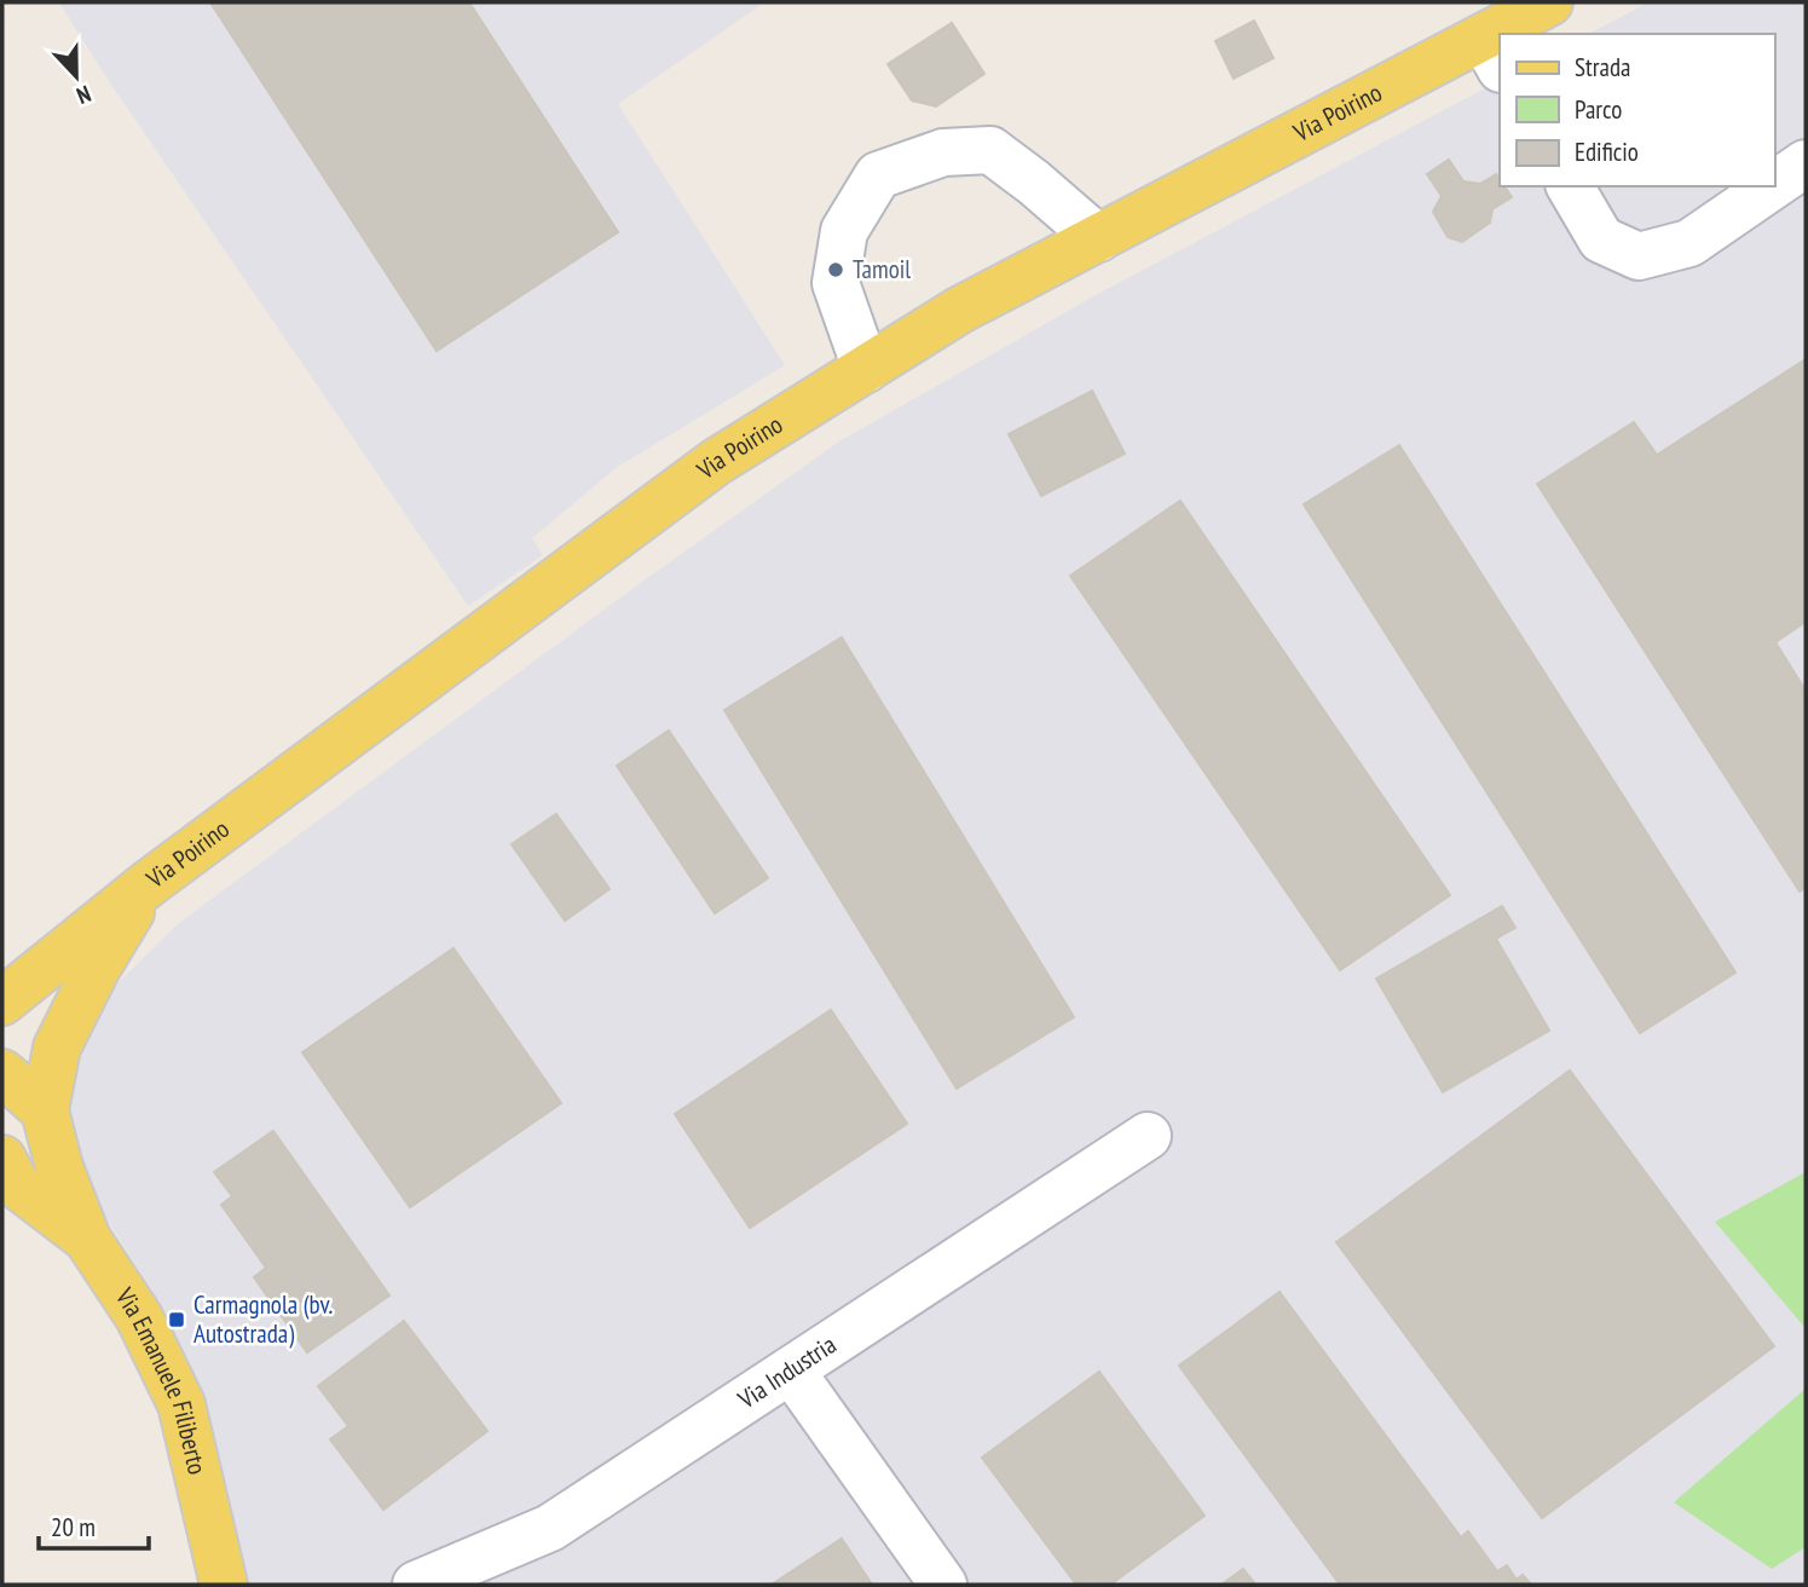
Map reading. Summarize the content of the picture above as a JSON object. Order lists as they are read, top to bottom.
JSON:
{
  "streets": {
    "main road": ["Via Poirino", "Via Emanuele Filiberto"],
    "lane": ["Via Industria"]
  },
  "places": {
    "other": ["Tamoil"],
    "transit": ["Carmagnola (bv. Autostrada)"]
  },
  "legend": ["Strada", "Parco", "Edificio"],
  "scale_bar": "20 m",
  "north": "bottom"
}
